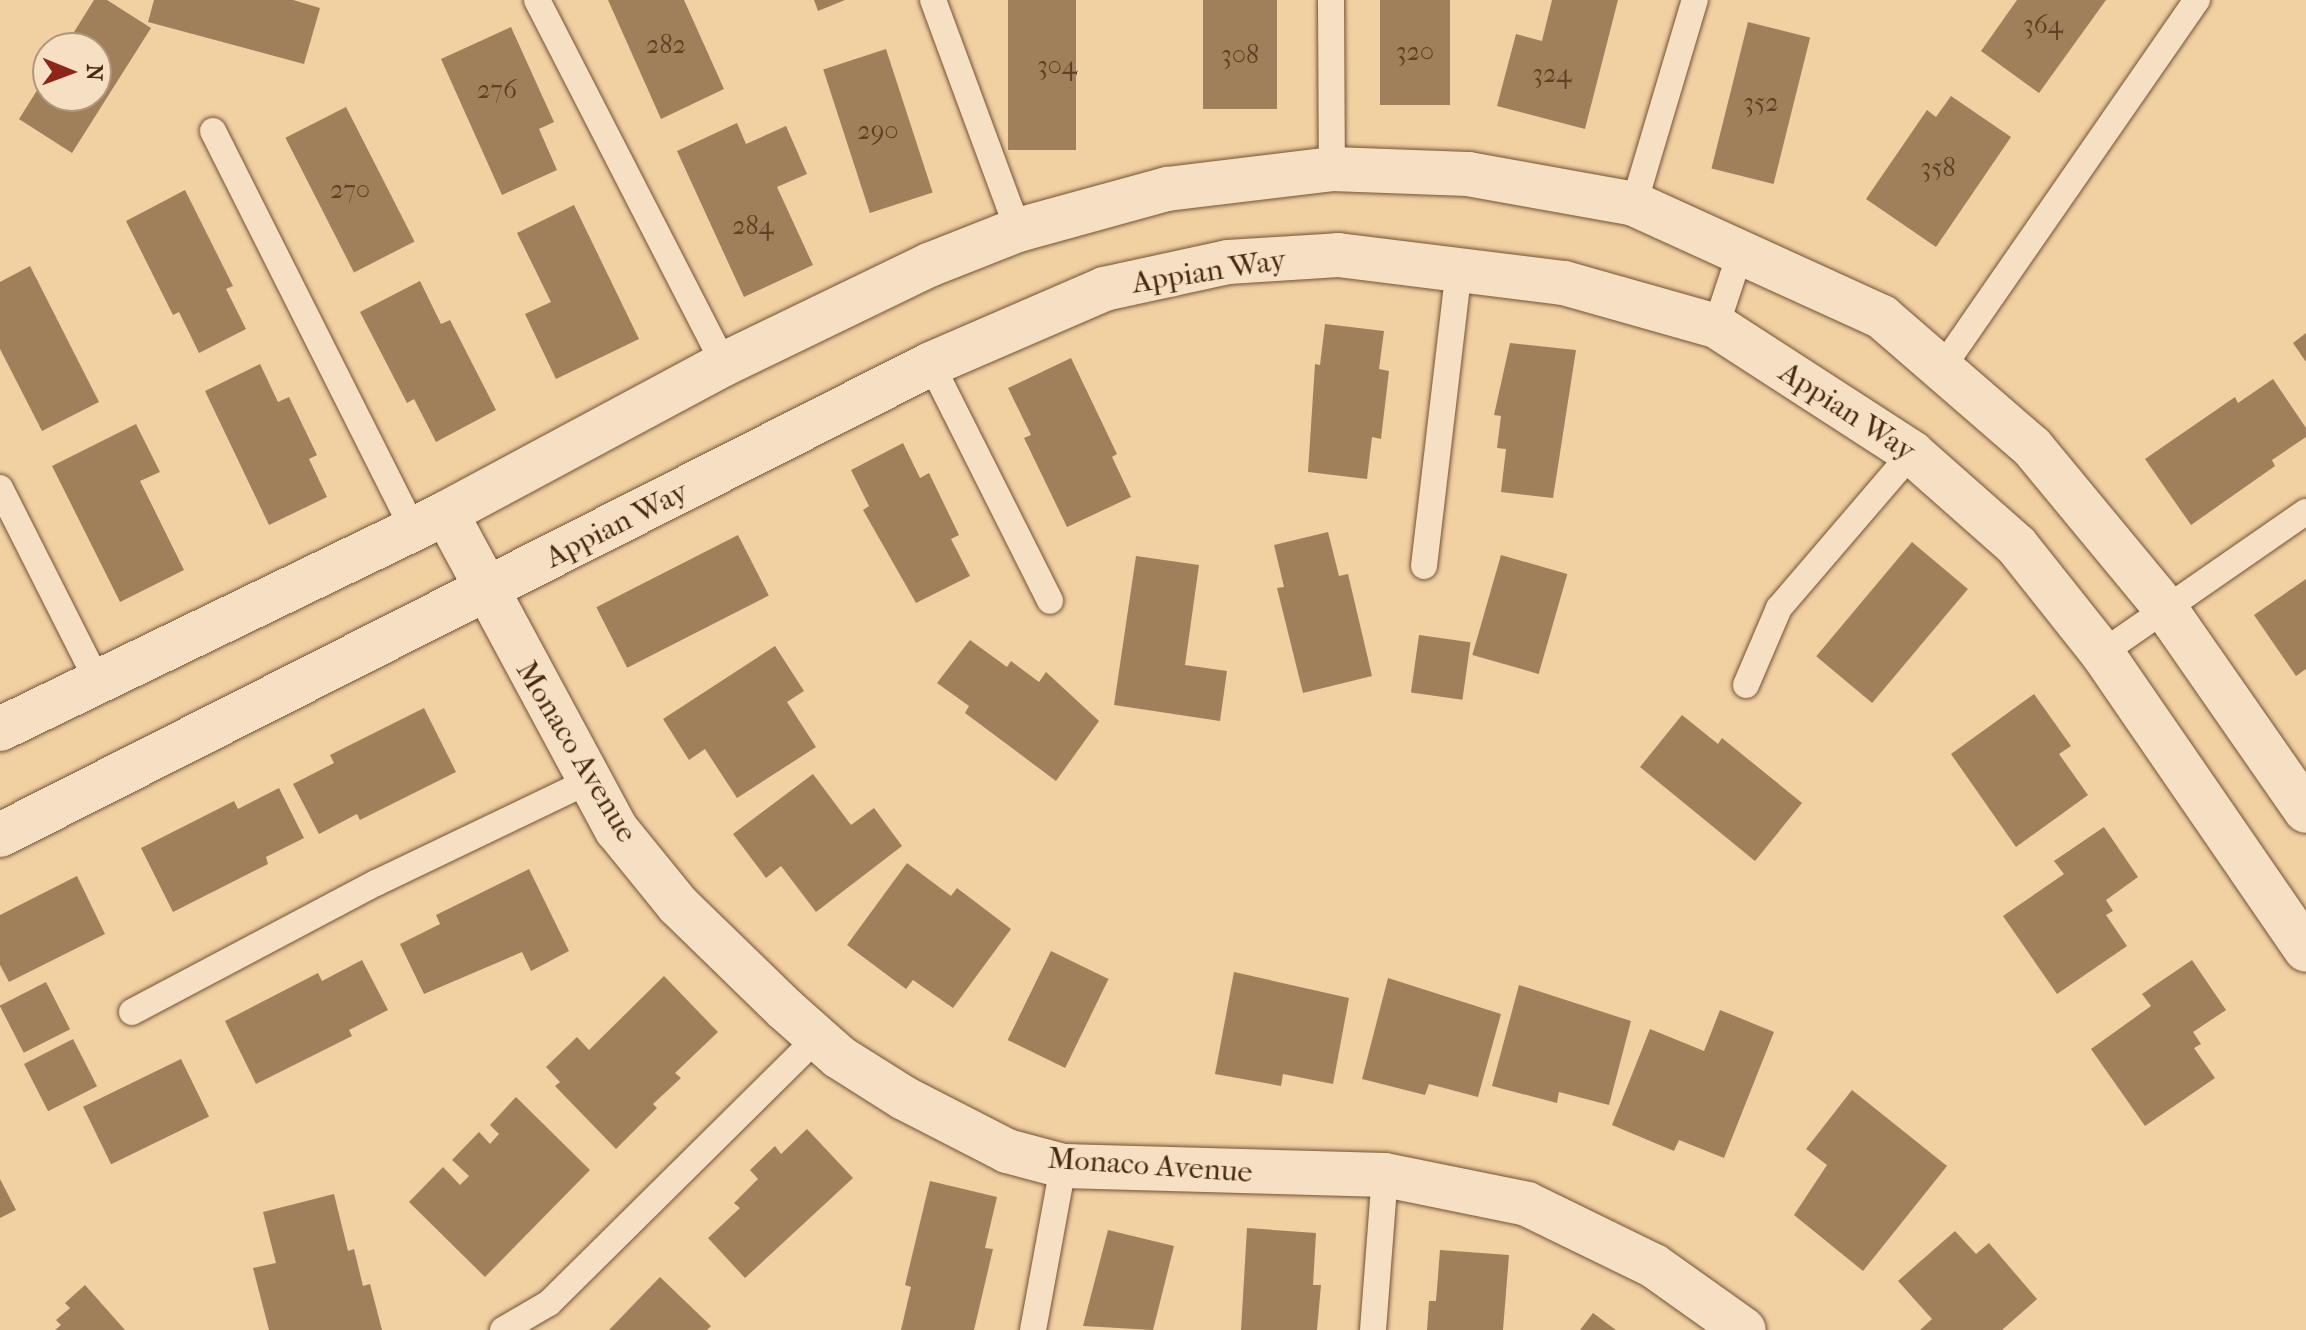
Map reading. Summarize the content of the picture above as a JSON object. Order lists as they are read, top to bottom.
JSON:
{
  "streets": {
    "street": ["Appian Way", "Monaco Avenue"]
  },
  "crossings": [
    ["Appian Way", "Monaco Avenue"]
  ],
  "house_numbers": [
    "364",
    "282",
    "320",
    "308",
    "304",
    "324",
    "276",
    "352",
    "290",
    "358",
    "270",
    "284"
  ],
  "north": "right"
}
